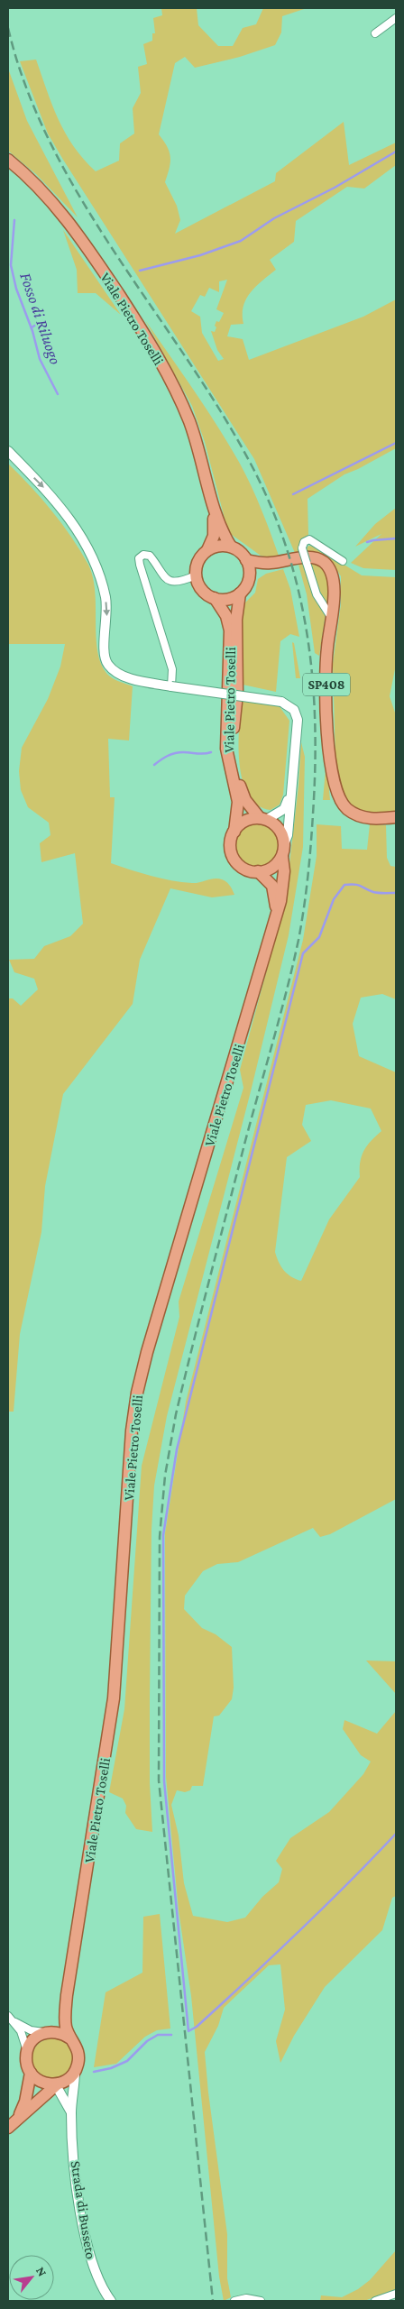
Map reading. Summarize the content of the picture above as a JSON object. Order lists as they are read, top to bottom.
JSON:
{
  "streets": {
    "main road": ["Viale Pietro Toselli", "SP408"],
    "street": ["Strada di Busseto"]
  },
  "crossings": [
    ["Viale Pietro Toselli", "Strada di Busseto"]
  ],
  "water": ["Fosso di Riluogo"],
  "north": "top right"
}
